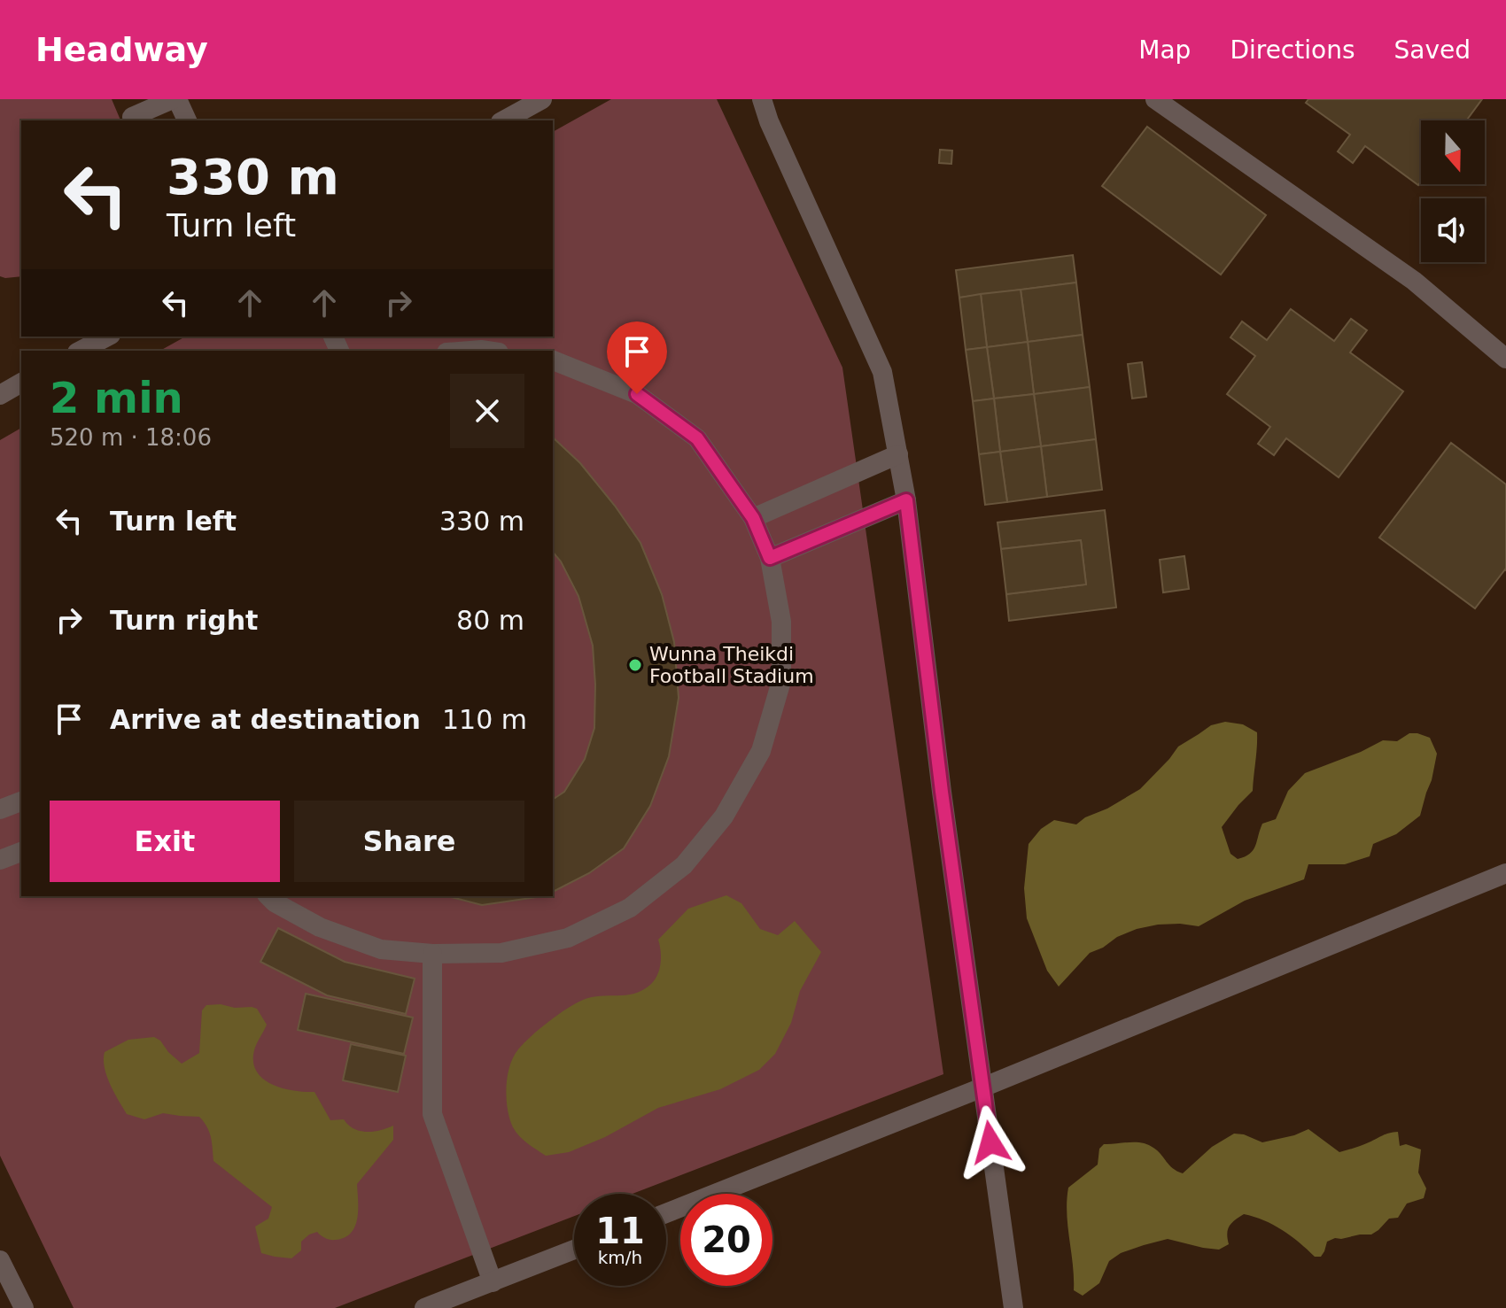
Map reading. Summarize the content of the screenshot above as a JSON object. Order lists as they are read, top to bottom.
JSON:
{
  "places": ["Wunna Theikdi Football Stadium"],
  "north": "bottom",
  "page": {
    "header": "Headway",
    "nav": ["Map", "Directions", "Saved"],
    "turn": ["330 m", "Turn left"],
    "heading": ["2 min", "520 m · 18:06"],
    "list": [
      {
        "name": "Turn left",
        "value": "330 m"
      },
      {
        "name": "Turn right",
        "value": "80 m"
      },
      {
        "name": "Arrive at destination",
        "value": "110 m"
      }
    ],
    "buttons": ["Exit", "Share"],
    "speed": "11 km/h",
    "limit": "20"
  }
}
